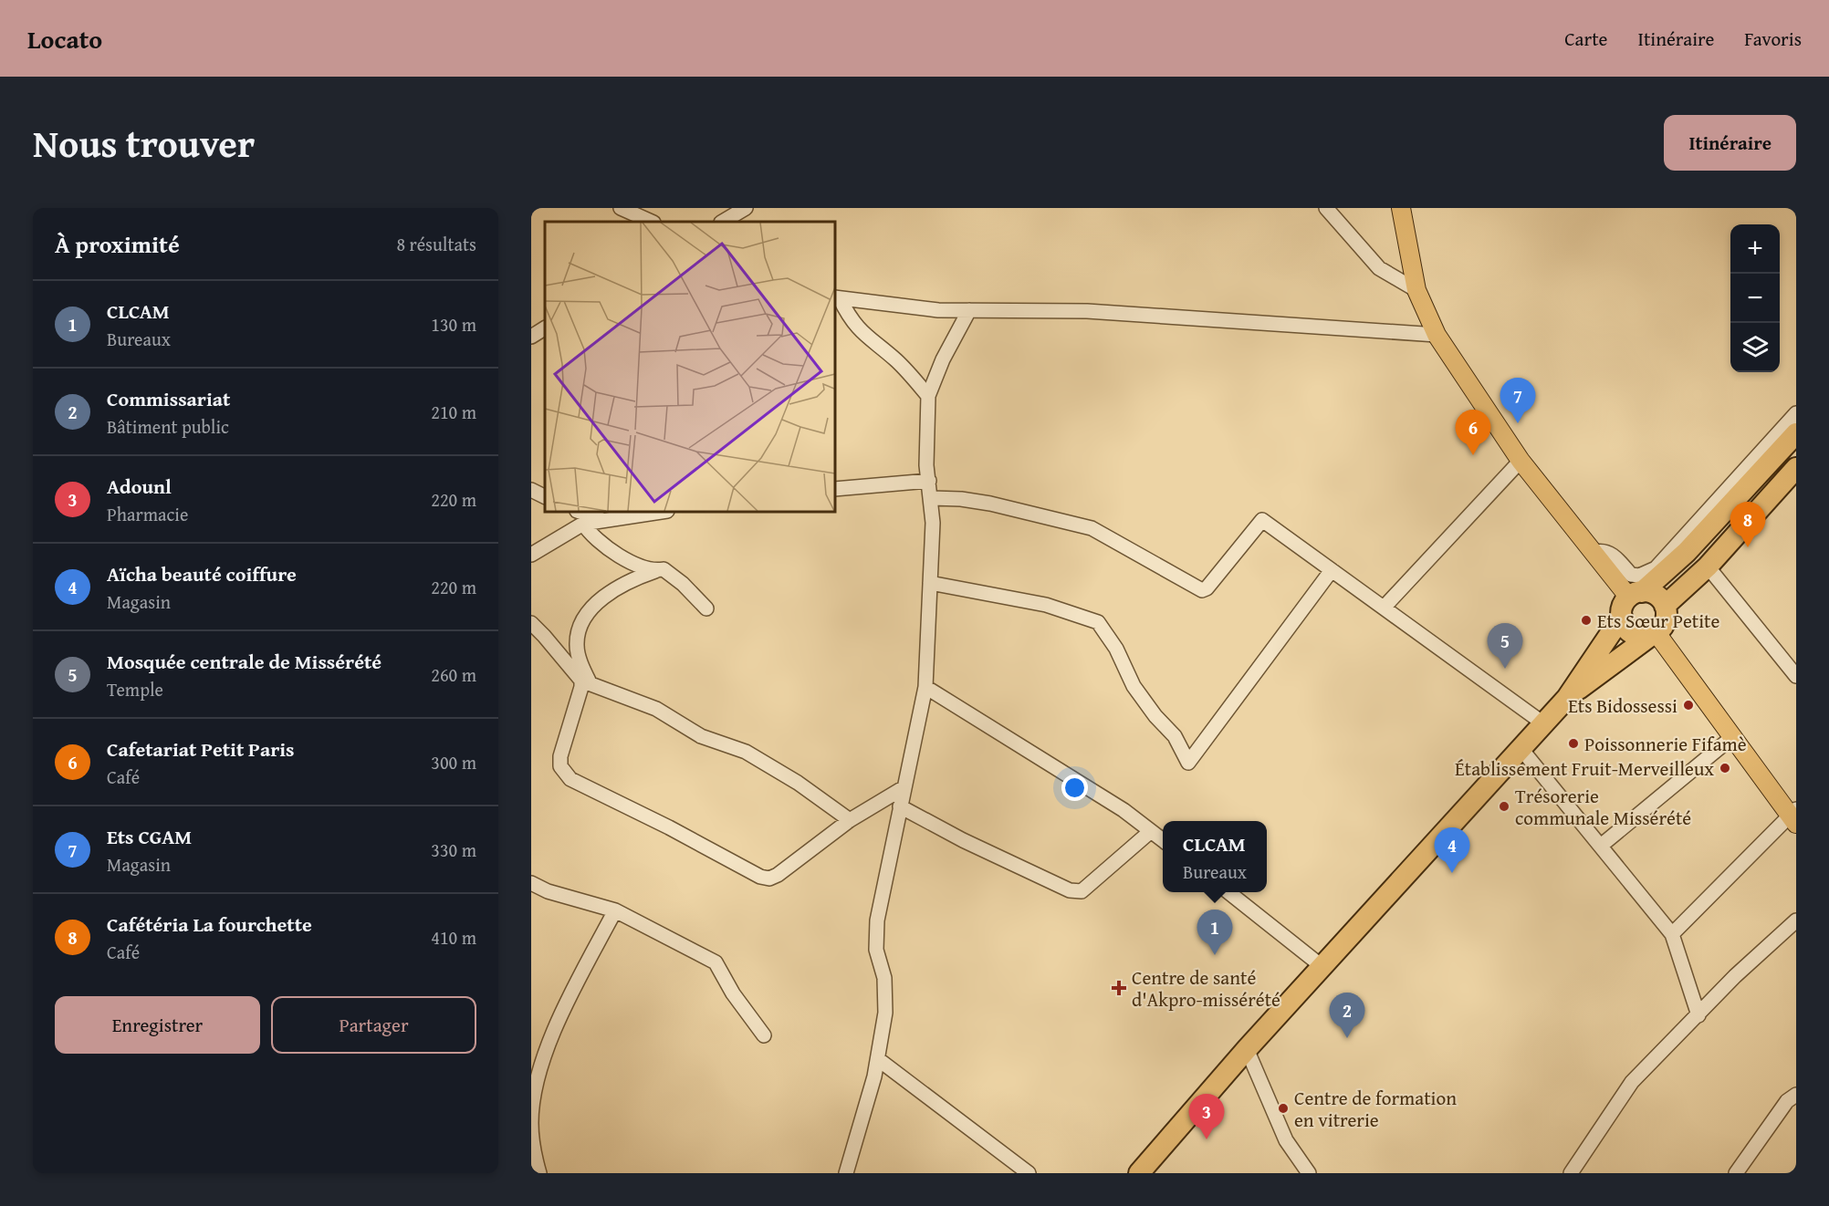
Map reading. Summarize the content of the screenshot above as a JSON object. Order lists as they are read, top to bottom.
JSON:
{
  "places": {
    "other": [
      "Ets Sœur Petite",
      "Ets Bidossessi",
      "Poissonnerie Fifamè",
      "Établissement Fruit-Merveilleux",
      "Trésorerie communale Missérété",
      "Centre de formation en vitrerie"
    ],
    "health": ["Centre de santé d'Akpro-missérété"]
  },
  "page": {
    "header": "Locato",
    "nav": ["Carte", "Itinéraire", "Favoris"],
    "title": "Nous trouver",
    "buttons": [
      "Itinéraire",
      ["Enregistrer", "Partager"]
    ],
    "heading": ["À proximité", "8 résultats"],
    "map_buttons": ["+", "−"],
    "list": [
      {
        "mark": "1",
        "name": "CLCAM",
        "note": "Bureaux",
        "value": "130 m"
      },
      {
        "mark": "2",
        "name": "Commissariat",
        "note": "Bâtiment public",
        "value": "210 m"
      },
      {
        "mark": "3",
        "name": "Adounl",
        "note": "Pharmacie",
        "value": "220 m"
      },
      {
        "mark": "4",
        "name": "Aïcha beauté coiffure",
        "note": "Magasin",
        "value": "220 m"
      },
      {
        "mark": "5",
        "name": "Mosquée centrale de Missérété",
        "note": "Temple",
        "value": "260 m"
      },
      {
        "mark": "6",
        "name": "Cafetariat Petit Paris",
        "note": "Café",
        "value": "300 m"
      },
      {
        "mark": "7",
        "name": "Ets CGAM",
        "note": "Magasin",
        "value": "330 m"
      },
      {
        "mark": "8",
        "name": "Cafétéria La fourchette",
        "note": "Café",
        "value": "410 m"
      }
    ],
    "pins": [
      "7",
      "6",
      "8",
      "5",
      "4",
      "1",
      "2",
      "3"
    ],
    "popup": ["CLCAM", "Bureaux"]
  }
}
